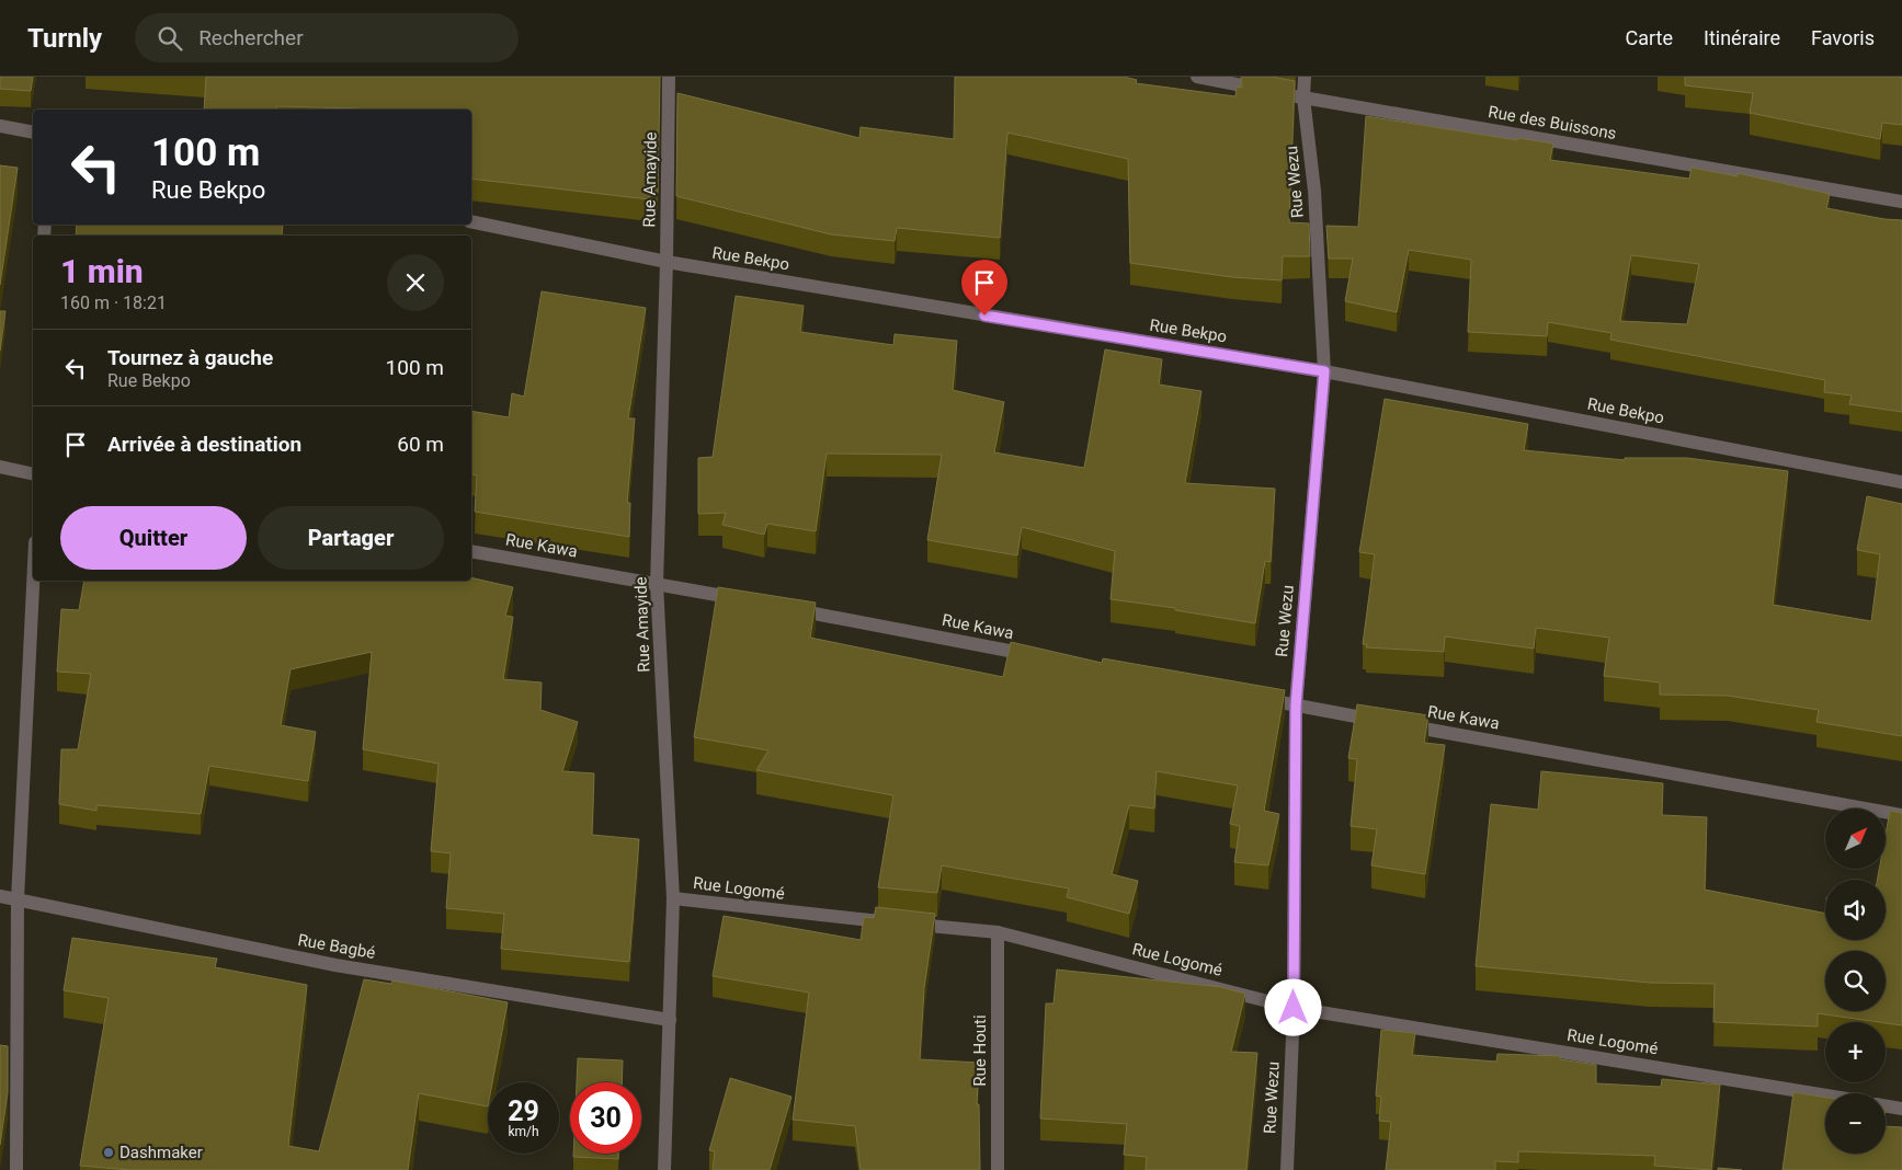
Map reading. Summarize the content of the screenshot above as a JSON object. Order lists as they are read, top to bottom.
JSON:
{
  "streets": {
    "street": [
      "Rue des Buissons",
      "Rue Amayide",
      "Rue Wezu",
      "Rue Bekpo",
      "Rue Kawa",
      "Rue Logomé",
      "Rue Bagbé",
      "Rue Houti"
    ]
  },
  "crossings": [
    ["Rue des Buissons", "Rue Wezu"],
    ["Rue Amayide", "Rue Bekpo"],
    ["Rue Amayide", "Rue Kawa"],
    ["Rue Amayide", "Rue Logomé"],
    ["Rue Amayide", "Rue Bagbé"],
    ["Rue Wezu", "Rue Bekpo"],
    ["Rue Wezu", "Rue Kawa"],
    ["Rue Wezu", "Rue Logomé"],
    ["Rue Logomé", "Rue Houti"]
  ],
  "places": ["Dashmaker"],
  "north": "top right",
  "page": {
    "header": "Turnly",
    "search": "Rechercher",
    "nav": ["Carte", "Itinéraire", "Favoris"],
    "turn": ["100 m", "Rue Bekpo"],
    "heading": ["1 min", "160 m · 18:21"],
    "list": [
      {
        "name": "Tournez à gauche",
        "note": "Rue Bekpo",
        "value": "100 m"
      },
      {
        "name": "Arrivée à destination",
        "value": "60 m"
      }
    ],
    "buttons": ["Quitter", "Partager"],
    "map_buttons": ["+", "−"],
    "speed": "29 km/h",
    "limit": "30"
  }
}
